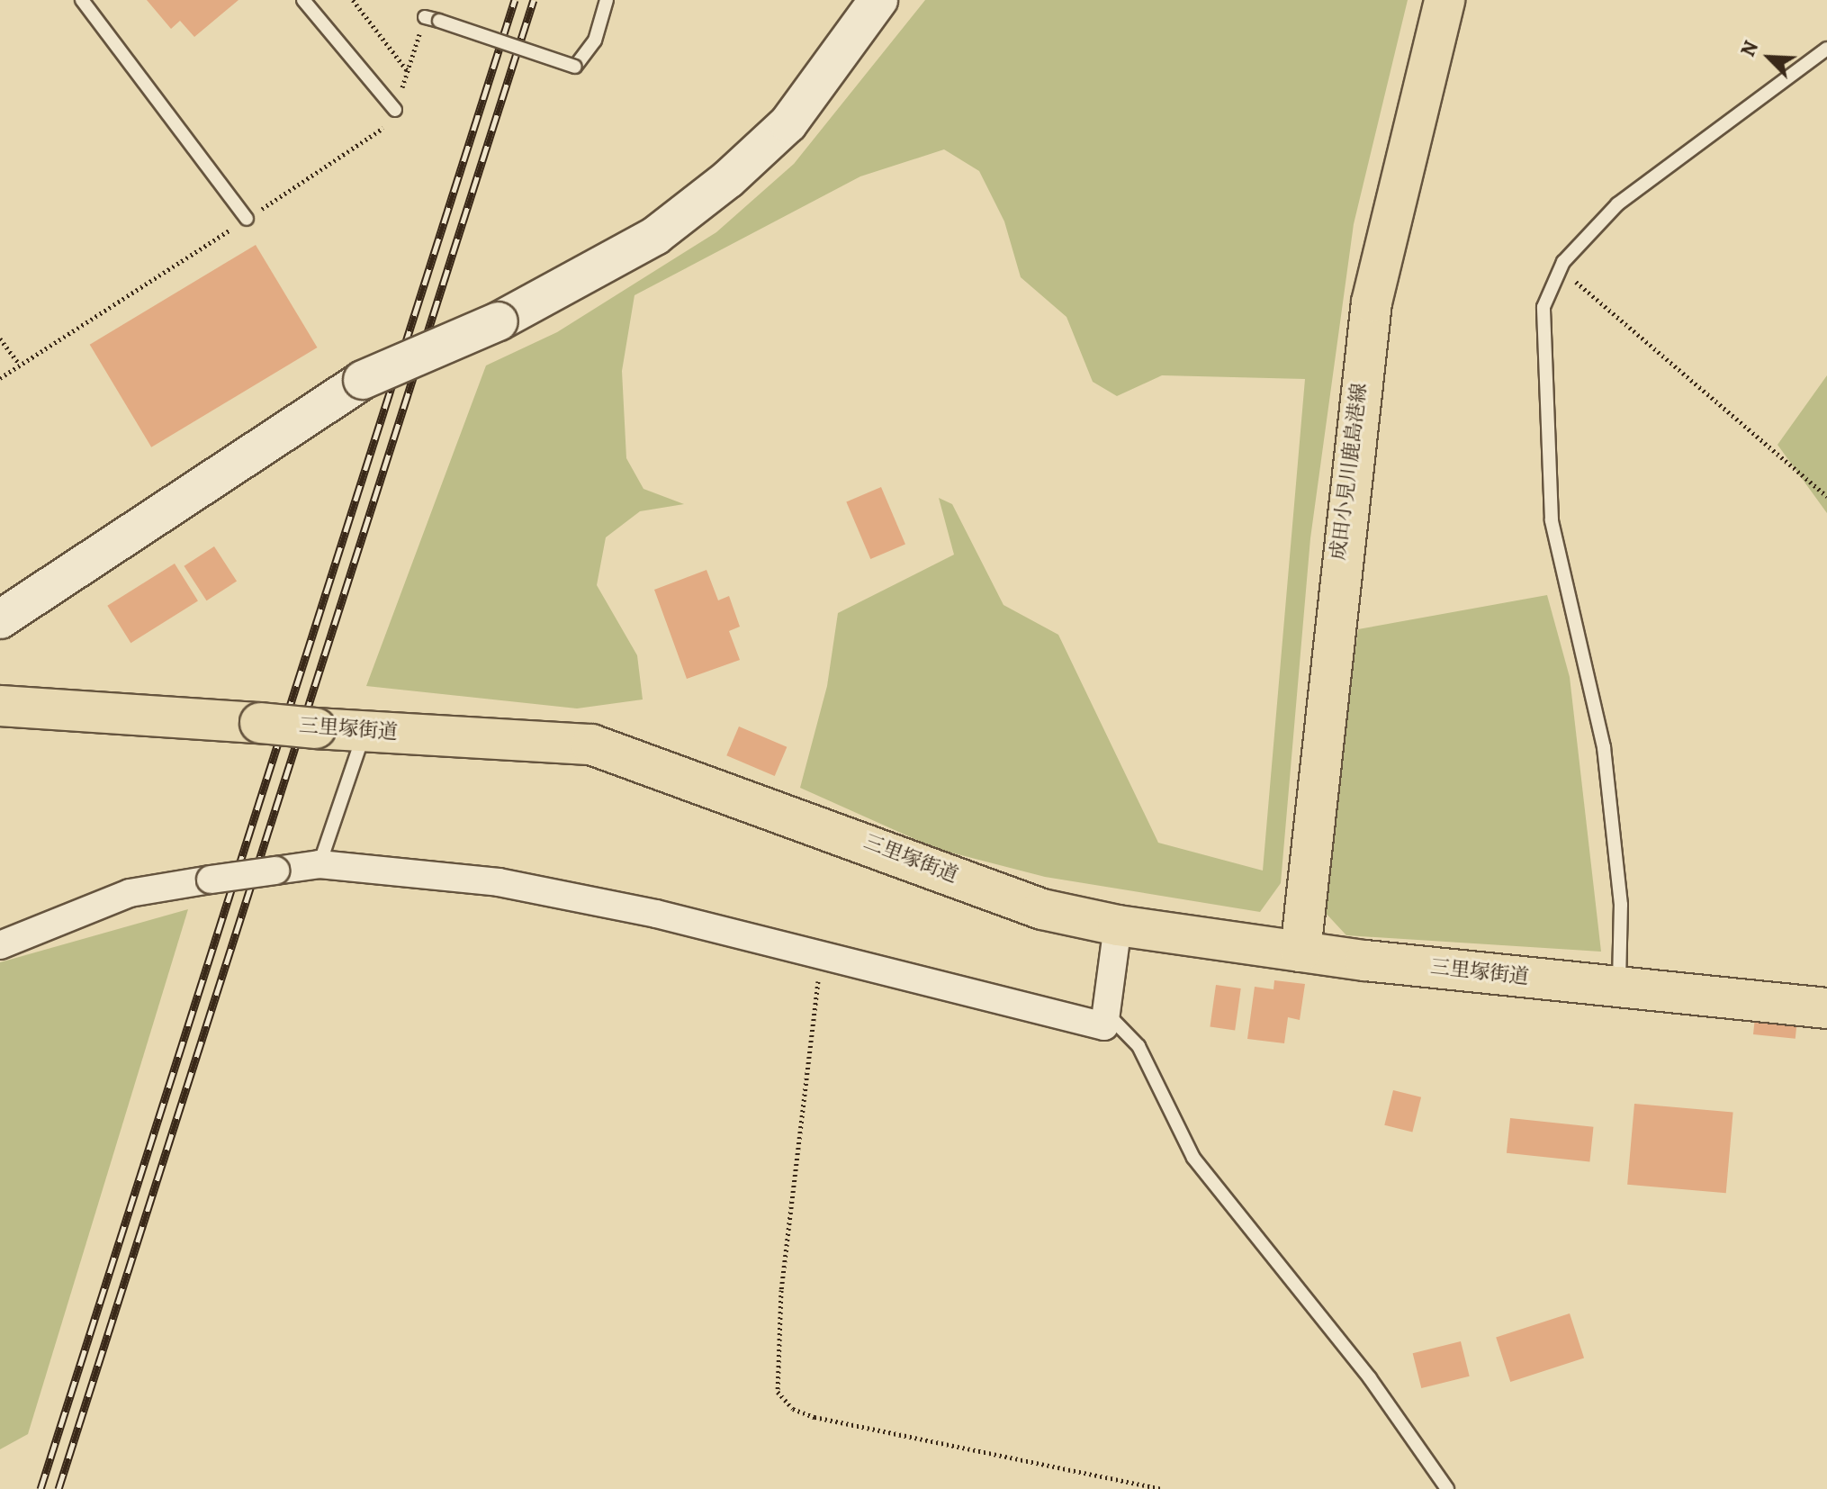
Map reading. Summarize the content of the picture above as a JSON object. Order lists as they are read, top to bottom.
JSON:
{
  "streets": {
    "main road": ["成田小見川鹿島港線", "三里塚街道"]
  },
  "crossings": [
    ["成田小見川鹿島港線", "三里塚街道"]
  ],
  "north": "top left"
}
